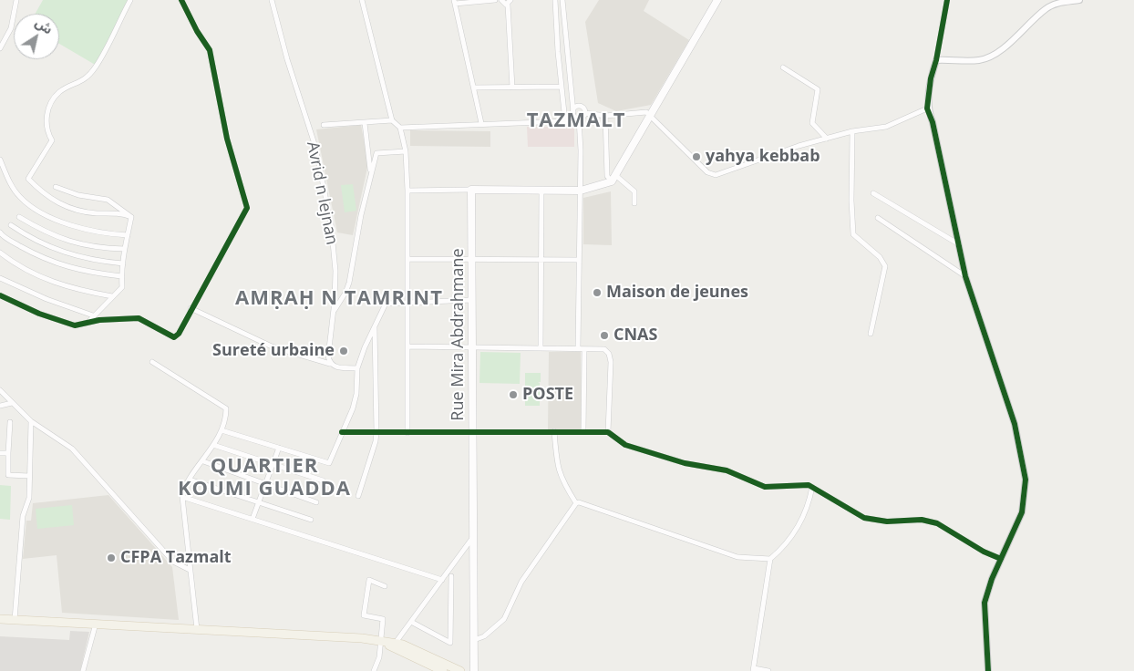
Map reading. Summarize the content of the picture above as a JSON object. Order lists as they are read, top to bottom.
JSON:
{
  "streets": {
    "main road": ["Rue Mira Abdrahmane"],
    "street": ["Avrid n lejnan"]
  },
  "districts": ["TAZMALT", "AMṚAḤ N TAMRINT", "QUARTIER KOUMI GUADDA"],
  "places": [
    "yahya kebbab",
    "Maison de jeunes",
    "CNAS",
    "Sureté urbaine",
    "POSTE",
    "CFPA Tazmalt"
  ],
  "north": "top right"
}
